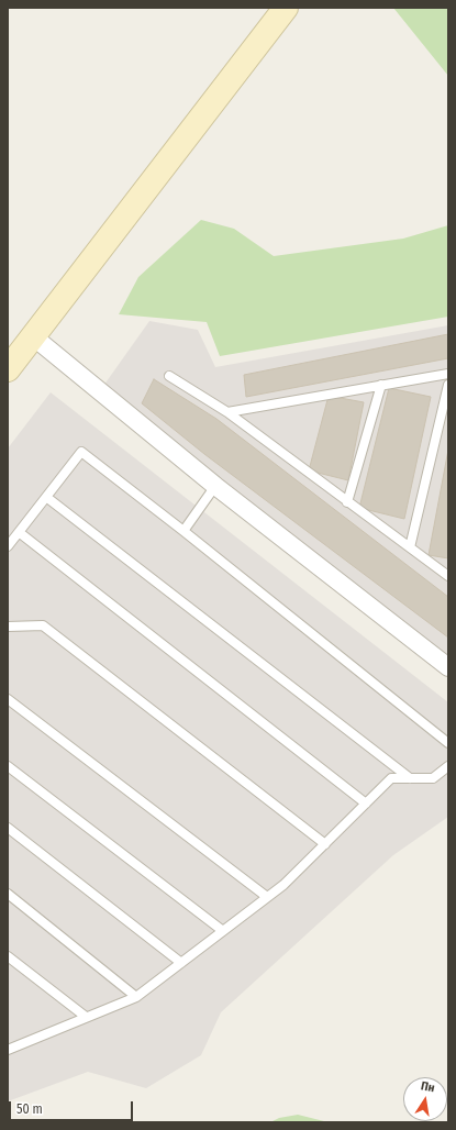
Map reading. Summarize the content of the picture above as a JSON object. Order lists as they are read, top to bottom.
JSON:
{
  "scale_bar": "50 m",
  "north": "top"
}
